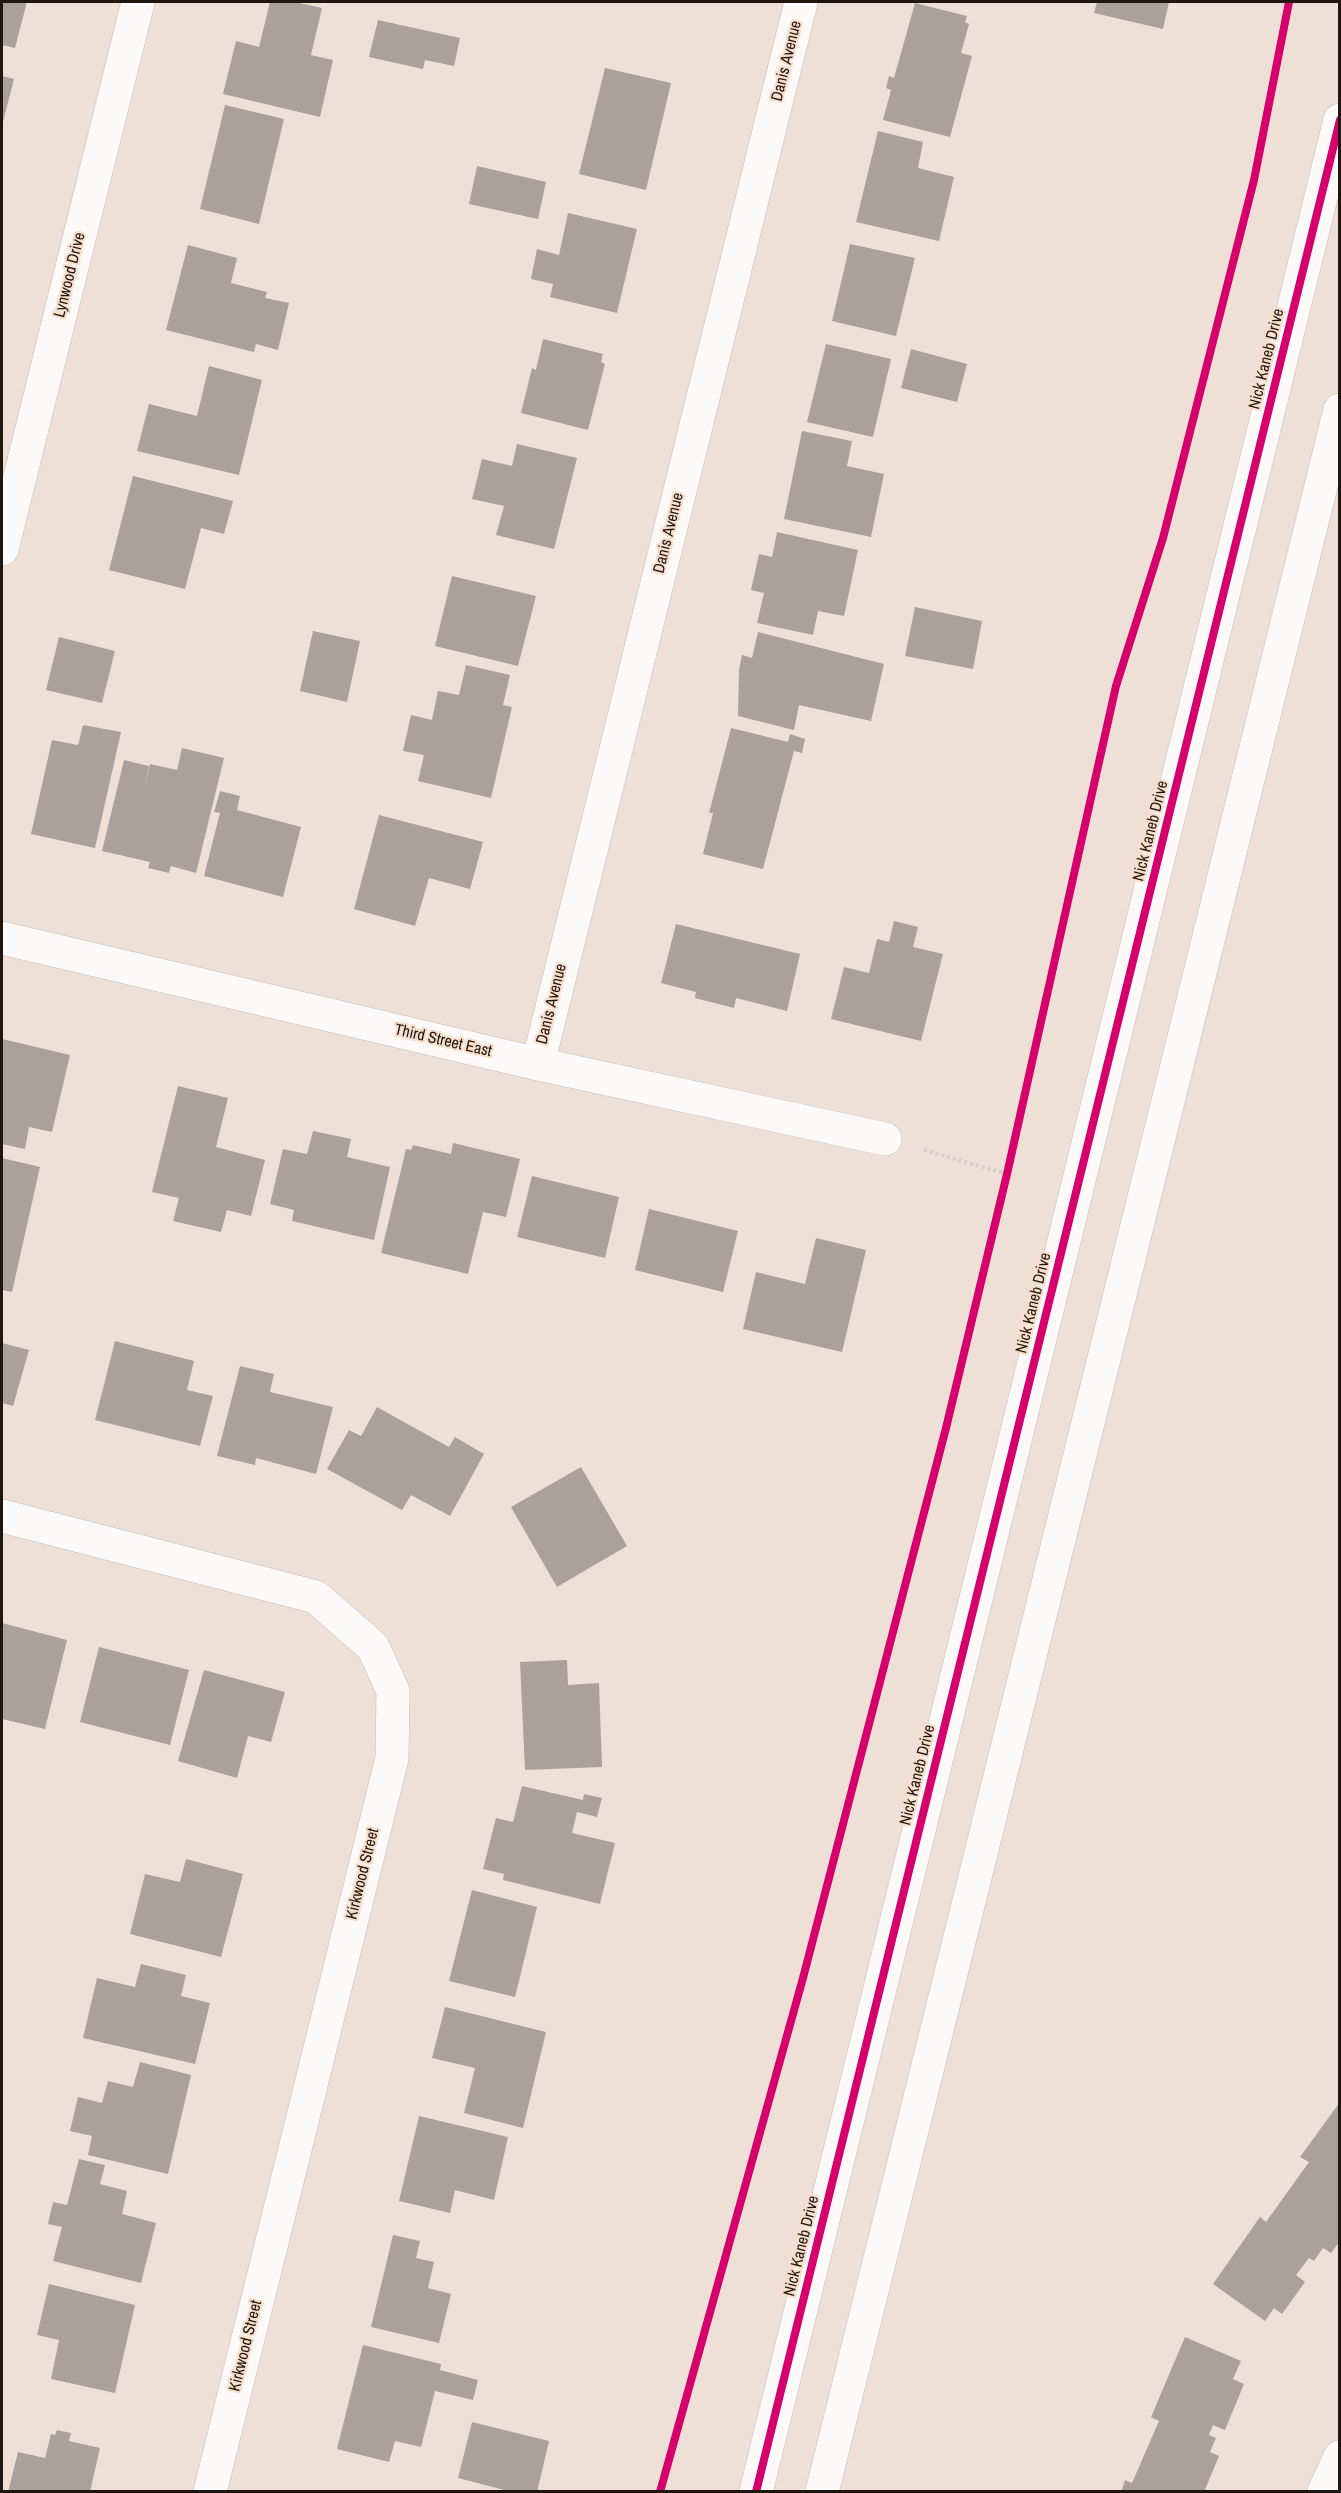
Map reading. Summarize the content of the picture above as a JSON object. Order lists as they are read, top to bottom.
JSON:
{
  "streets": {
    "street": [
      "Danis Avenue",
      "Lynwood Drive",
      "Nick Kaneb Drive",
      "Third Street East",
      "Kirkwood Street"
    ]
  },
  "crossings": [
    ["Danis Avenue", "Third Street East"]
  ]
}
